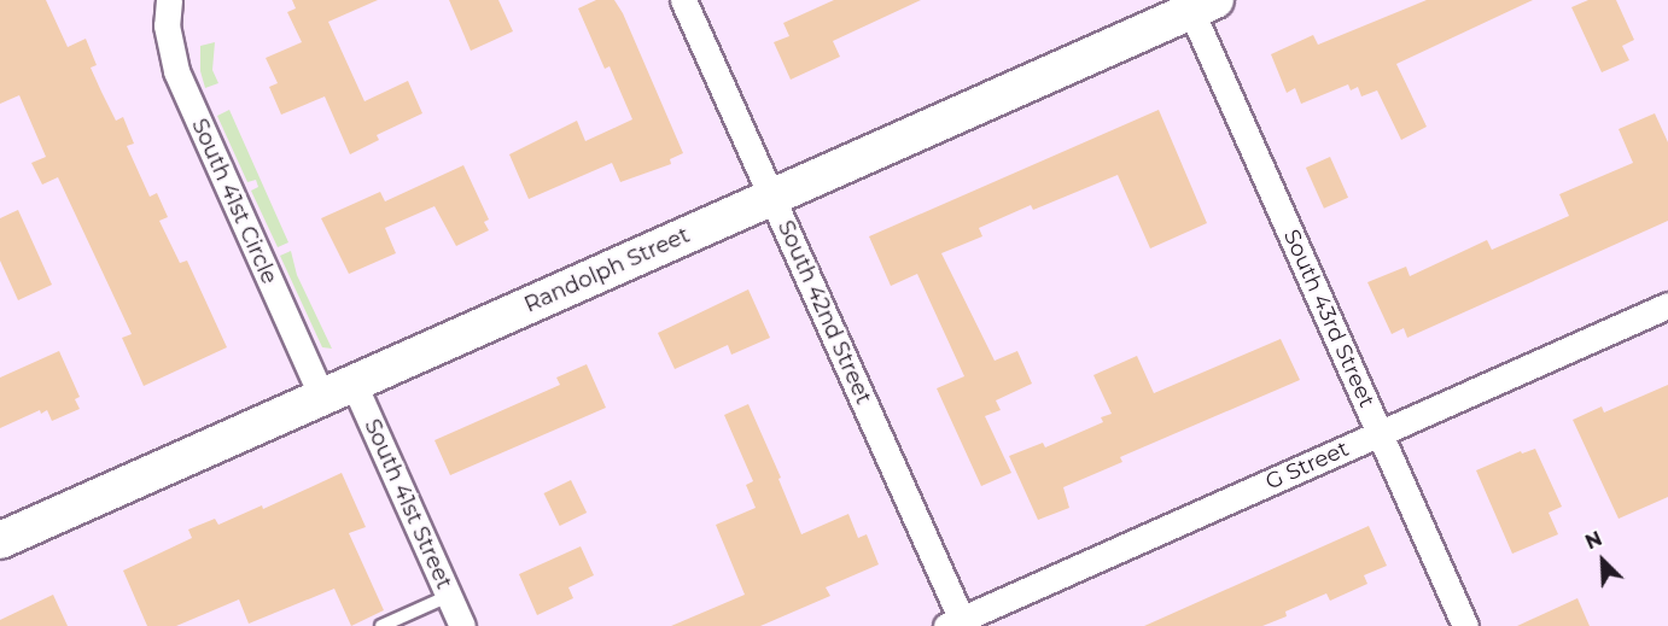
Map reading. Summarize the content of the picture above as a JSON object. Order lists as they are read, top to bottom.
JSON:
{
  "streets": {
    "main road": ["Randolph Street"],
    "street": [
      "South 41st Circle",
      "South 42nd Street",
      "South 43rd Street",
      "G Street",
      "South 41st Street"
    ]
  },
  "crossings": [
    ["South 41st Circle", "Randolph Street"],
    ["South 41st Circle", "South 41st Street"],
    ["Randolph Street", "South 42nd Street"],
    ["Randolph Street", "South 43rd Street"],
    ["Randolph Street", "South 41st Street"],
    ["South 42nd Street", "G Street"],
    ["South 43rd Street", "G Street"]
  ],
  "north": "top left"
}
